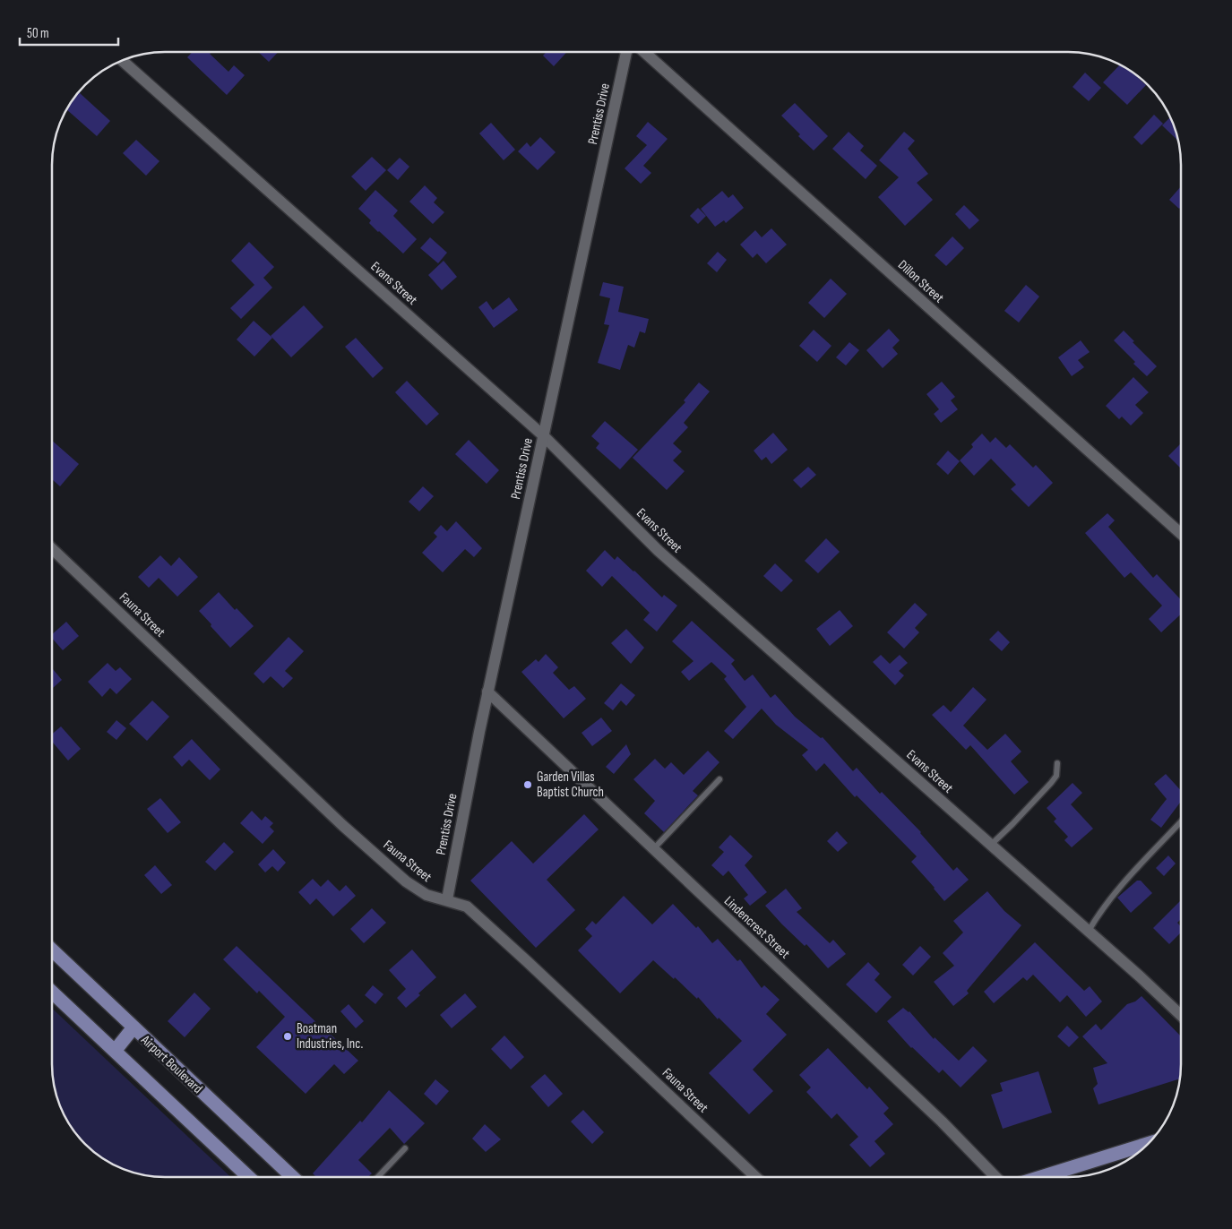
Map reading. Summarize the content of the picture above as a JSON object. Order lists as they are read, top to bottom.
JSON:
{
  "streets": {
    "main road": ["Airport Boulevard"],
    "street": [
      "Prentiss Drive",
      "Dillon Street",
      "Evans Street",
      "Fauna Street",
      "Lindencrest Street"
    ]
  },
  "crossings": [
    ["Prentiss Drive", "Evans Street"],
    ["Prentiss Drive", "Fauna Street"],
    ["Prentiss Drive", "Lindencrest Street"]
  ],
  "places": ["Garden Villas Baptist Church", "Boatman Industries, Inc."],
  "scale_bar": "50 m"
}
